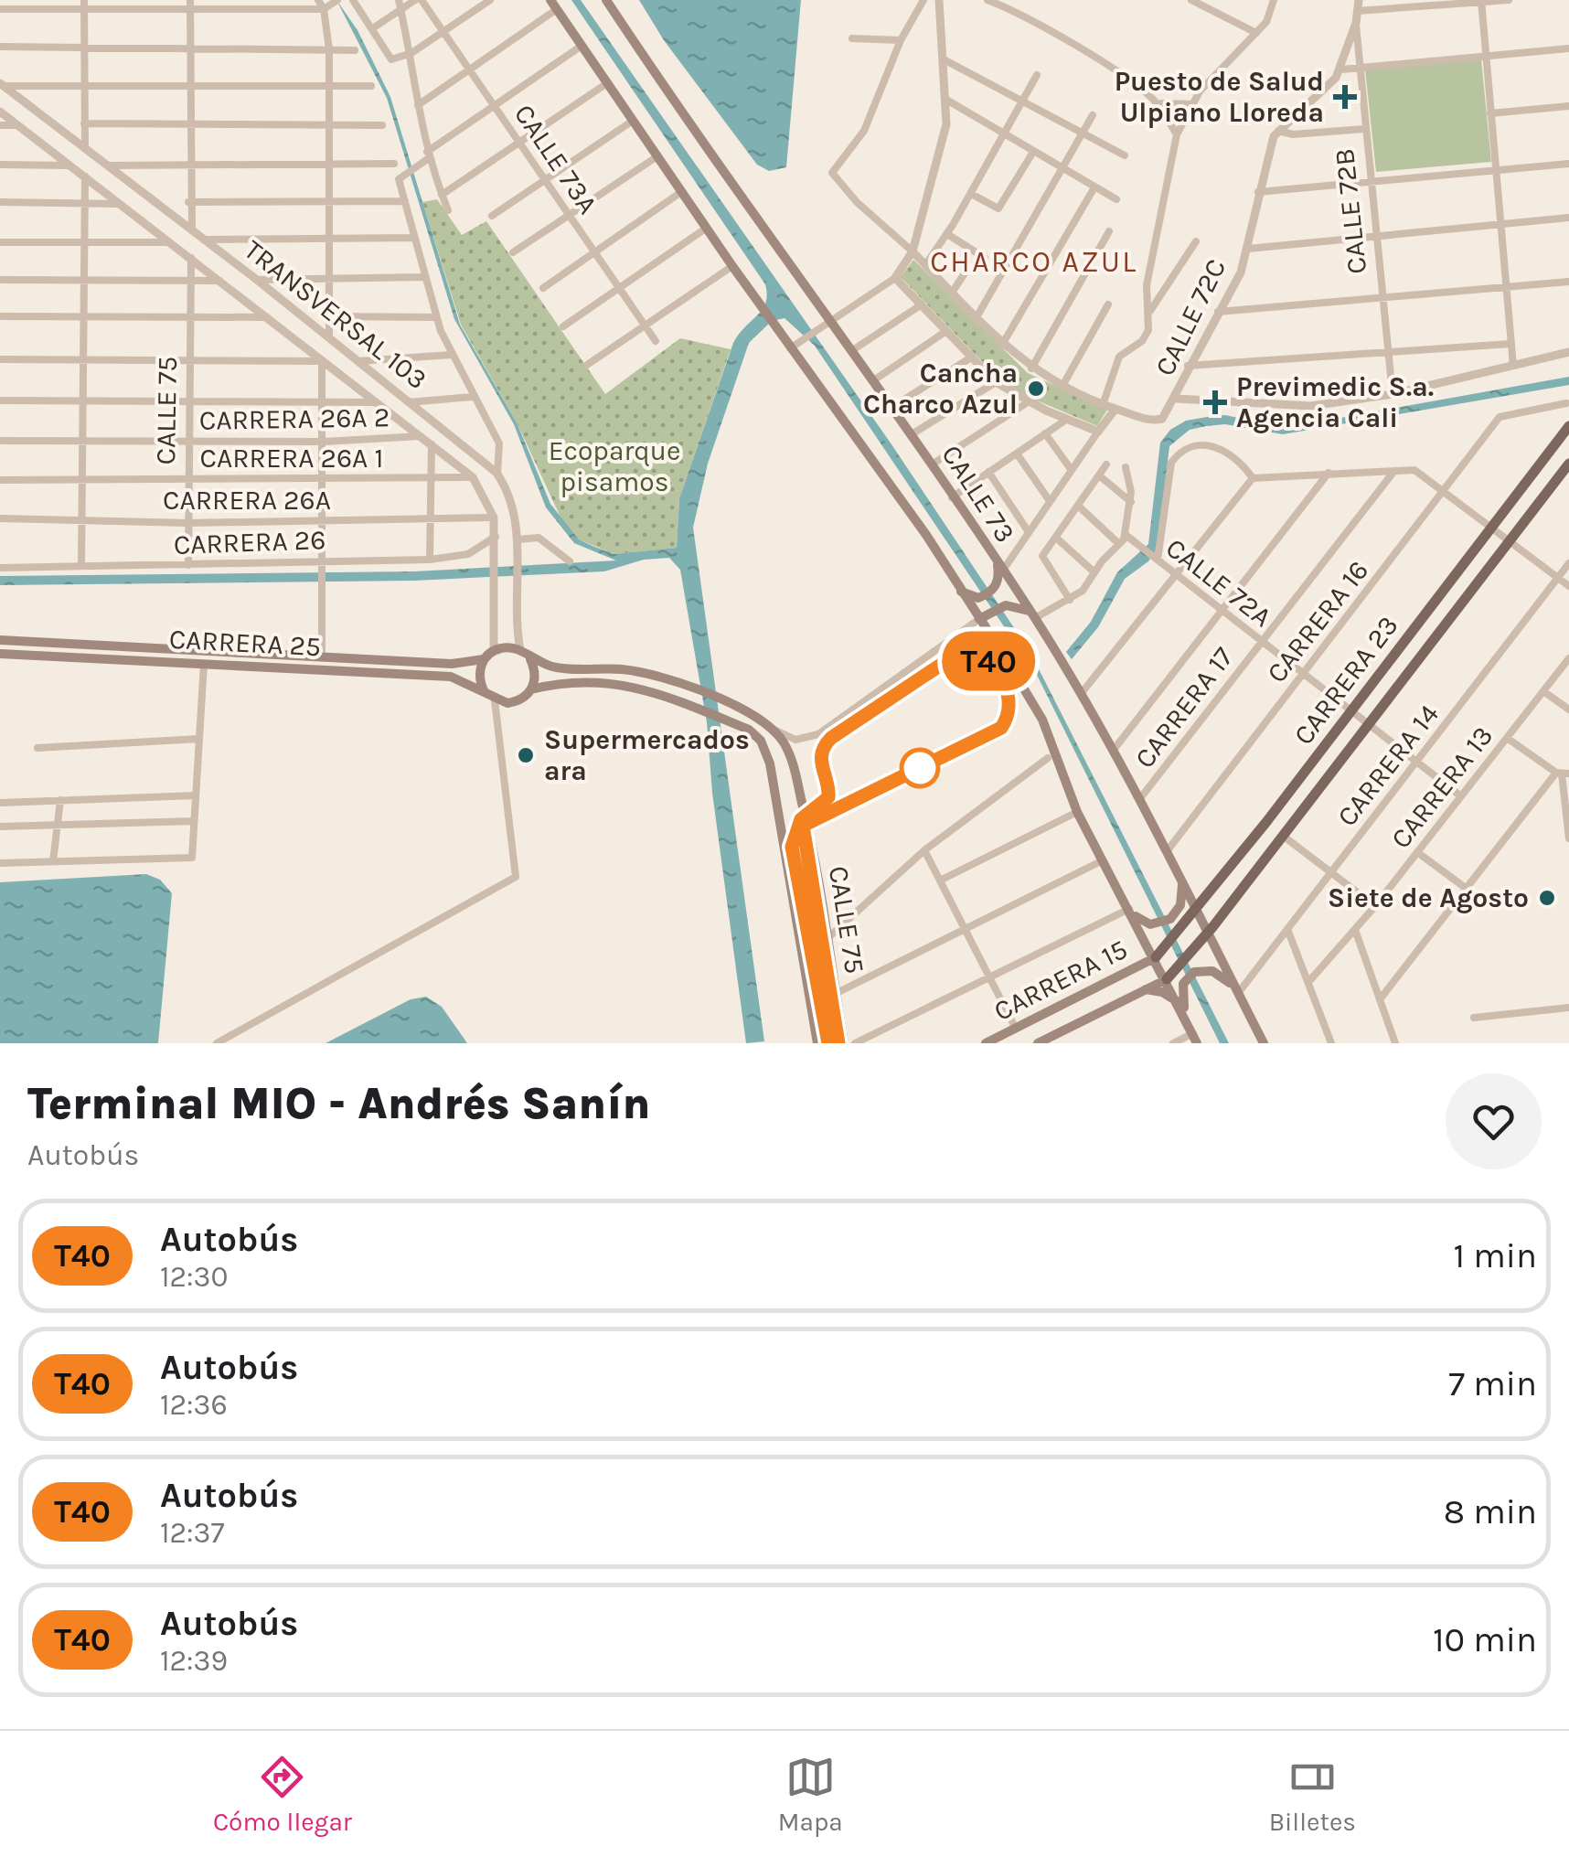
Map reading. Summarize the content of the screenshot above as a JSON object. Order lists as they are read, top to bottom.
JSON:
{
  "streets": {
    "main road": [
      "CALLE 75",
      "CALLE 73",
      "CARRERA 25",
      "CARRERA 23",
      "CARRERA 15"
    ],
    "street": [
      "CALLE 73A",
      "CALLE 72B",
      "TRANSVERSAL 103",
      "CALLE 72C",
      "CARRERA 26A 2",
      "CARRERA 26A 1",
      "CARRERA 26A",
      "CARRERA 26",
      "CALLE 72A",
      "CARRERA 16",
      "CARRERA 17",
      "CARRERA 14",
      "CARRERA 13"
    ]
  },
  "crossings": [
    ["CALLE 72B", "CALLE 72C"],
    ["TRANSVERSAL 103", "CALLE 75"],
    ["TRANSVERSAL 103", "CARRERA 26A 2"],
    ["TRANSVERSAL 103", "CARRERA 26A 1"],
    ["TRANSVERSAL 103", "CARRERA 26A"],
    ["TRANSVERSAL 103", "CARRERA 26"],
    ["TRANSVERSAL 103", "CARRERA 25"],
    ["CALLE 75", "CARRERA 26A 2"],
    ["CALLE 75", "CARRERA 26A 1"],
    ["CALLE 75", "CARRERA 26A"],
    ["CALLE 75", "CARRERA 26"],
    ["CALLE 75", "CARRERA 25"],
    ["CALLE 73", "CARRERA 16"],
    ["CALLE 73", "CARRERA 23"],
    ["CALLE 73", "CARRERA 17"],
    ["CALLE 73", "CARRERA 14"],
    ["CALLE 72A", "CARRERA 16"],
    ["CALLE 72A", "CARRERA 23"],
    ["CALLE 72A", "CARRERA 17"],
    ["CALLE 72A", "CARRERA 14"],
    ["CALLE 72A", "CARRERA 13"],
    ["CARRERA 23", "CARRERA 15"]
  ],
  "districts": ["CHARCO AZUL"],
  "parks": ["Ecoparque pisamos"],
  "places": {
    "health": ["Puesto de Salud Ulpiano Lloreda", "Previmedic S.a. Agencia Cali"],
    "other": ["Cancha Charco Azul", "Supermercados ara", "Siete de Agosto"]
  },
  "lines": ["bus line T40"],
  "page": {
    "on_map": "T40",
    "heading": ["Terminal MIO - Andrés Sanín", "Autobús"],
    "list": [
      {
        "mark": "T40",
        "name": "Autobús",
        "note": "12:30",
        "value": "1 min"
      },
      {
        "mark": "T40",
        "name": "Autobús",
        "note": "12:36",
        "value": "7 min"
      },
      {
        "mark": "T40",
        "name": "Autobús",
        "note": "12:37",
        "value": "8 min"
      },
      {
        "mark": "T40",
        "name": "Autobús",
        "note": "12:39",
        "value": "10 min"
      }
    ],
    "tabs": ["Cómo llegar", "Mapa", "Billetes"]
  }
}
